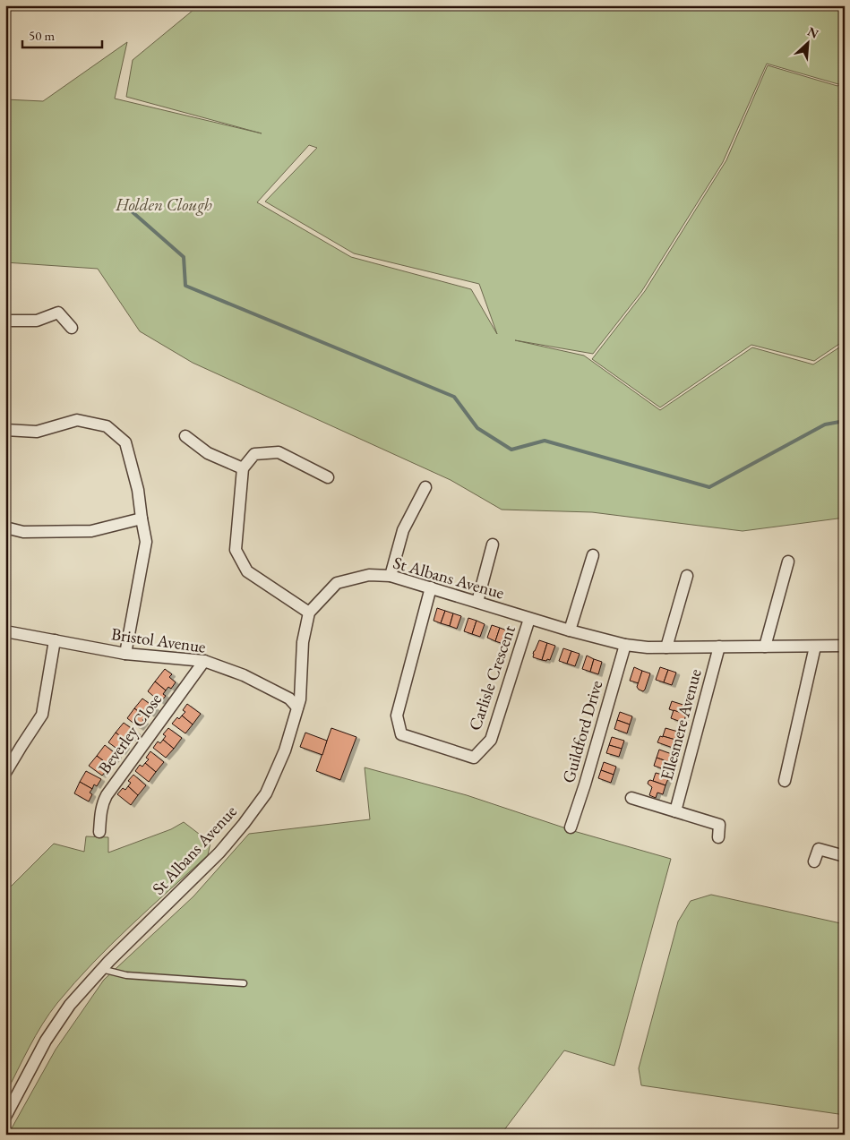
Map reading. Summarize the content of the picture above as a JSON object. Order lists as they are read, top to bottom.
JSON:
{
  "streets": {
    "street": [
      "St Albans Avenue",
      "Bristol Avenue",
      "Carlisle Crescent",
      "Ellesmere Avenue",
      "Guildford Drive",
      "Beverley Close"
    ]
  },
  "crossings": [
    ["St Albans Avenue", "Bristol Avenue"],
    ["St Albans Avenue", "Carlisle Crescent"],
    ["St Albans Avenue", "Ellesmere Avenue"],
    ["St Albans Avenue", "Guildford Drive"],
    ["Bristol Avenue", "Beverley Close"]
  ],
  "parks": ["Holden Clough"],
  "scale_bar": "50 m",
  "north": "top right"
}
